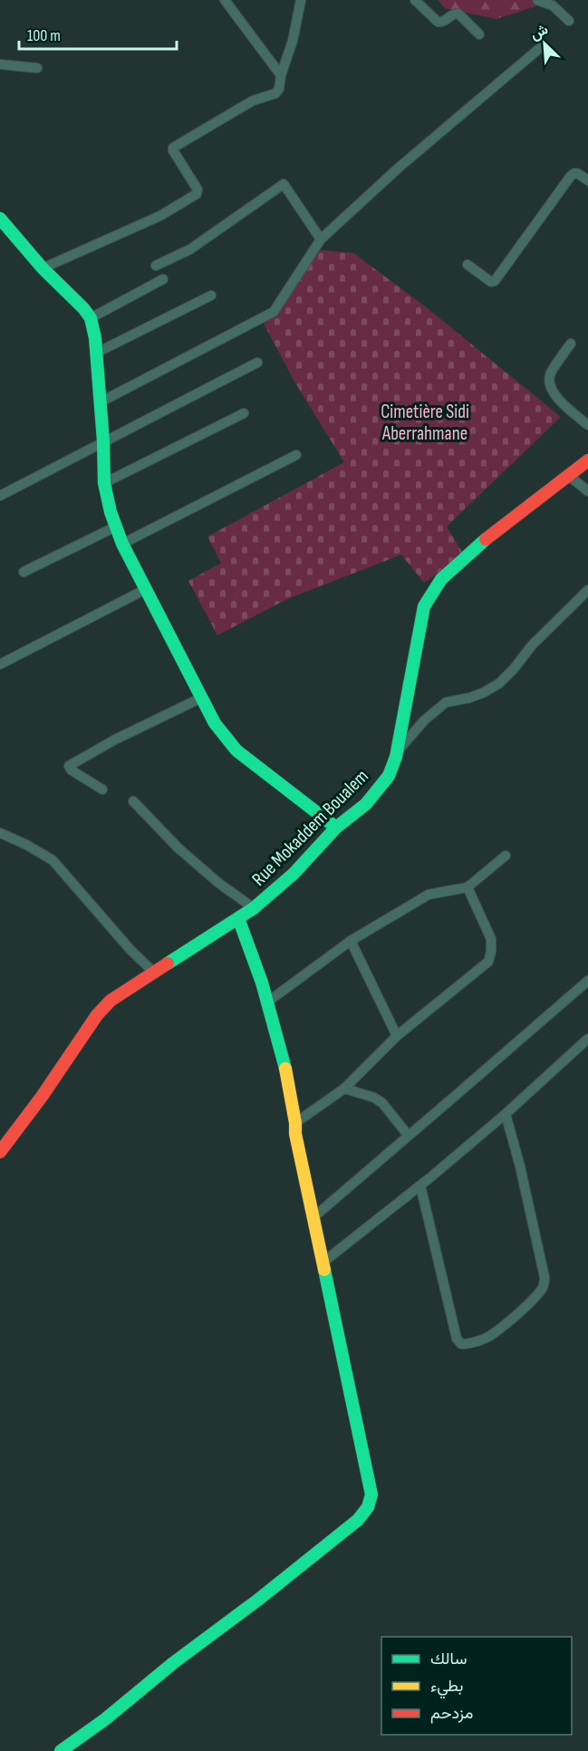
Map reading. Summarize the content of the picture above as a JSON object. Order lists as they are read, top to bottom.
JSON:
{
  "streets": {
    "street": ["Rue Mokaddem Boualem"]
  },
  "parks": ["Cimetière Sidi Aberrahmane"],
  "legend": ["سالك", "بطيء", "مزدحم"],
  "scale_bar": "100 m",
  "north": "top left"
}
